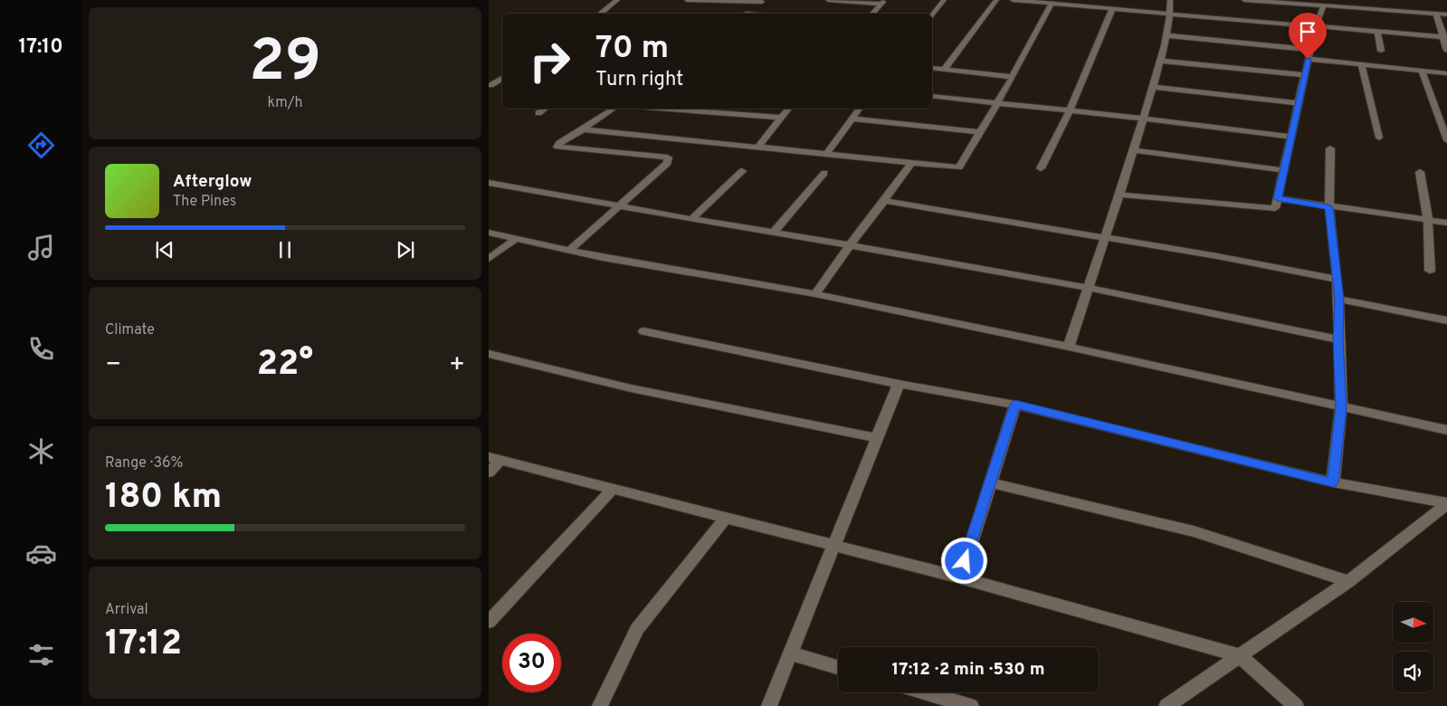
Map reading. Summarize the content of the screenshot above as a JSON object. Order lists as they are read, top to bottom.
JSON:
{
  "north": "right",
  "page": {
    "tabs": "17:10",
    "tile": [
      ["29", "km/h"],
      "Climate",
      ["Range · 36%", "180 km"],
      ["Arrival", "17:12"]
    ],
    "turn": ["70 m", "Turn right"],
    "song": ["Afterglow", "The Pines"],
    "heat": ["−", "22°", "+"],
    "limit": "30",
    "trip": "17:12 · 2 min · 530 m"
  }
}
